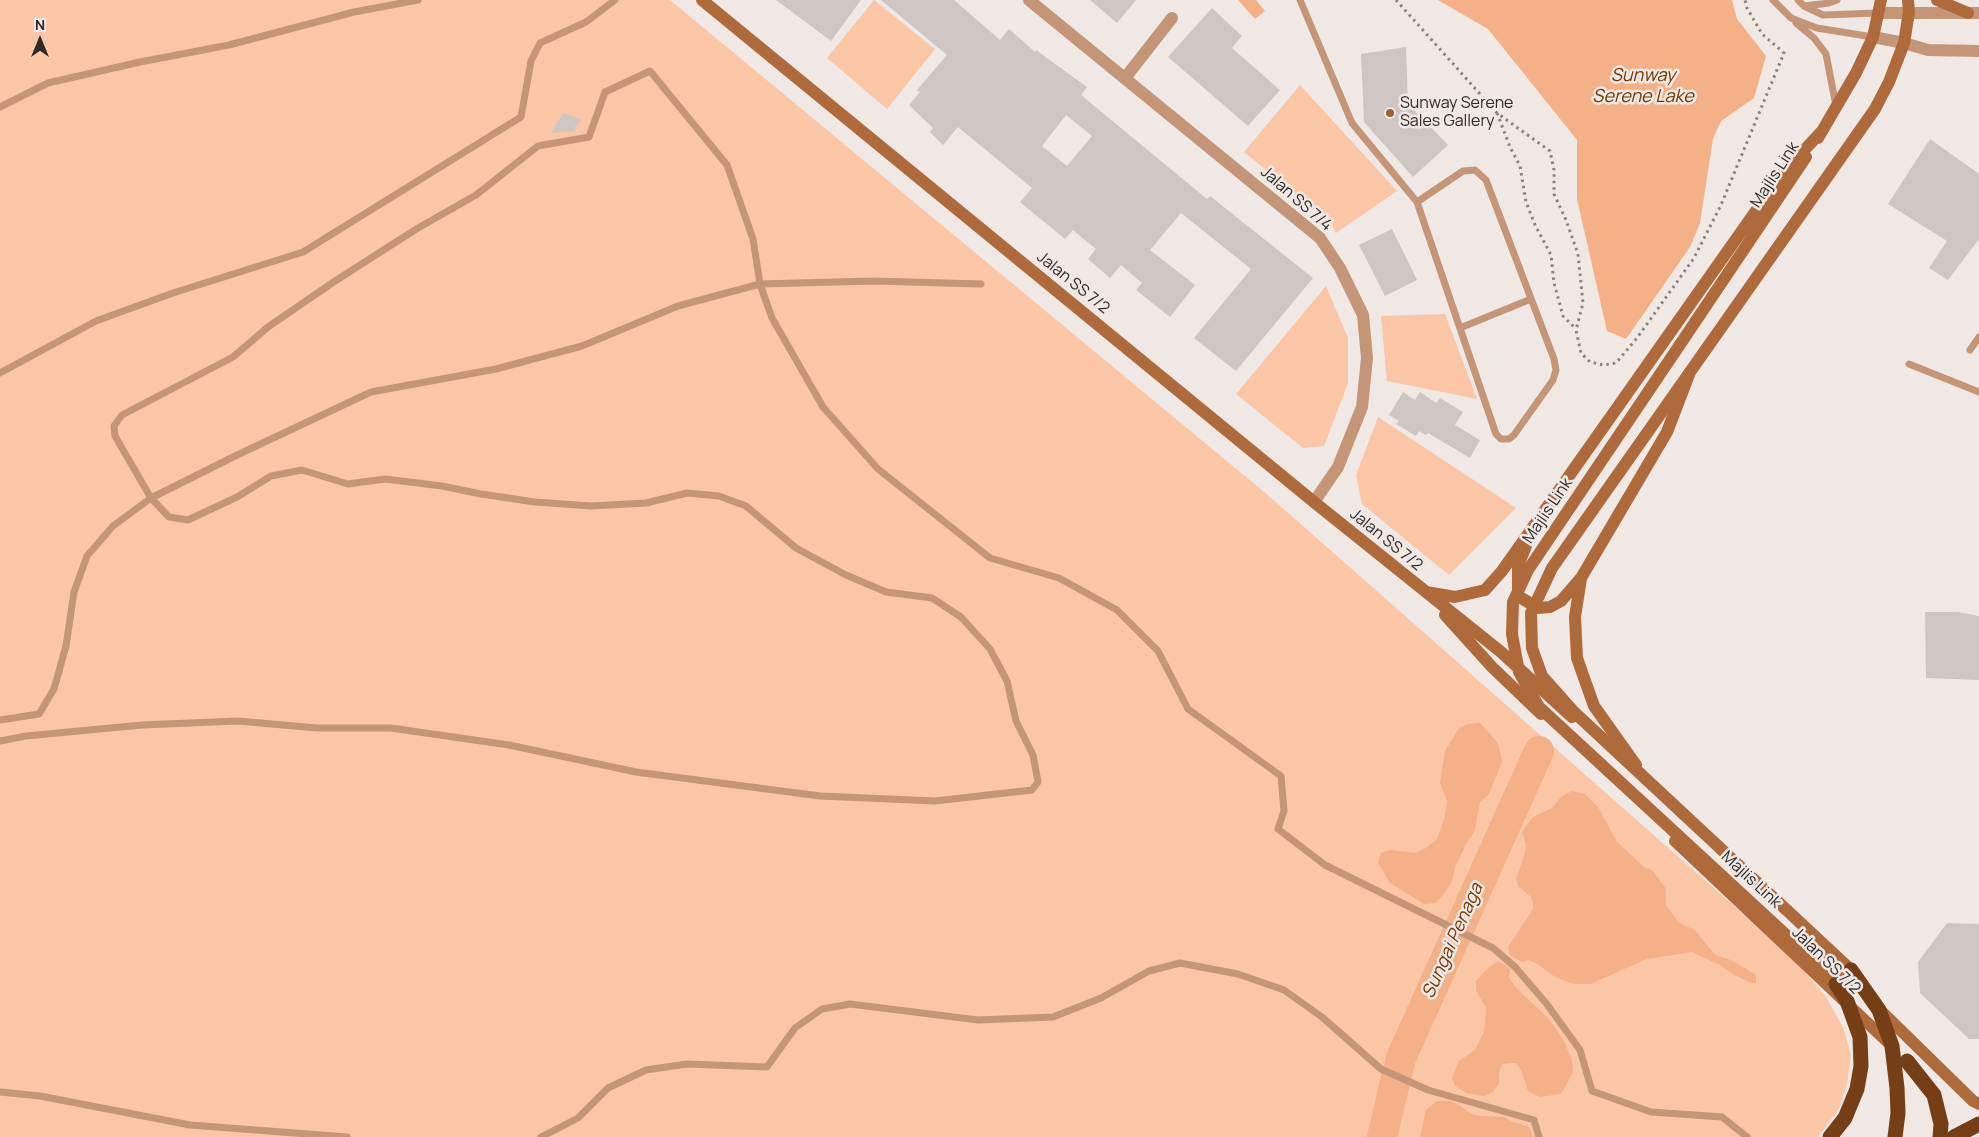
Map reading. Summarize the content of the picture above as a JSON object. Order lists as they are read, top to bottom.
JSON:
{
  "streets": {
    "street": ["Majlis Link", "Jalan SS 7/4", "Jalan SS 7/2"]
  },
  "crossings": [
    ["Jalan SS 7/4", "Jalan SS 7/2"]
  ],
  "water": ["Sunway Serene Lake", "Sungai Penaga"],
  "places": ["Sunway Serene Sales Gallery"],
  "north": "top"
}
